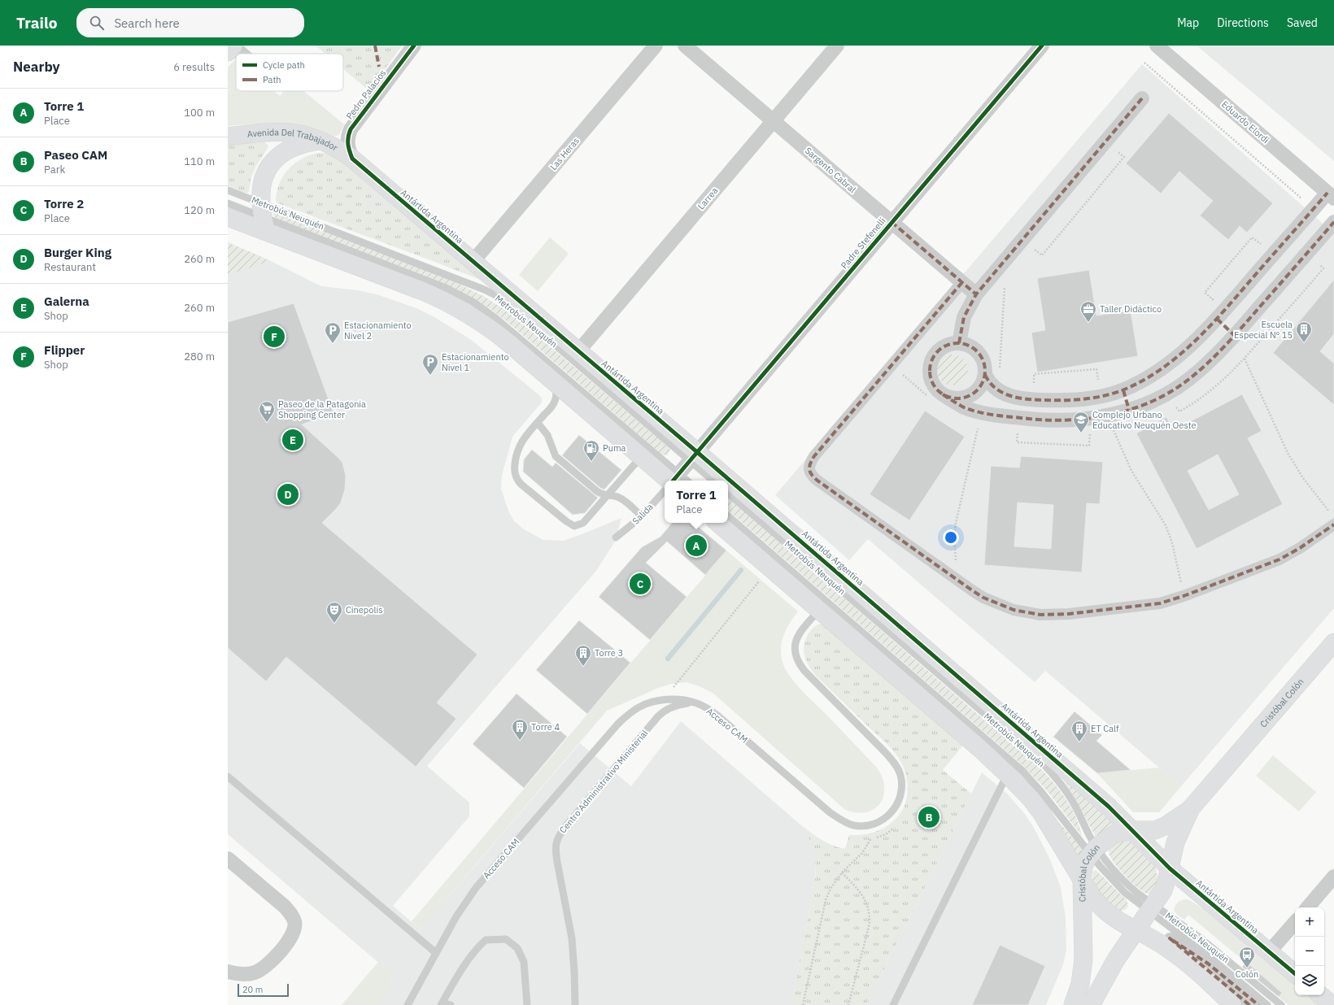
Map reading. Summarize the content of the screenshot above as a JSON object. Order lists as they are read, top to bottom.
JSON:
{
  "streets": {
    "main road": ["Avenida Del Trabajador", "Antártida Argentina", "Cristóbal Colón"],
    "street": [
      "Pedro Palacios",
      "Eduardo Elordi",
      "Las Heras",
      "Sargento Cabral",
      "Larrea",
      "Padre Stefenelli"
    ],
    "lane": [
      "Metrobús Neuquén",
      "Salida",
      "Acceso CAM",
      "Centro Administrativo Ministerial"
    ]
  },
  "crossings": [
    ["Pedro Palacios", "Avenida Del Trabajador"],
    ["Pedro Palacios", "Antártida Argentina"],
    ["Avenida Del Trabajador", "Antártida Argentina"],
    ["Las Heras", "Antártida Argentina"],
    ["Sargento Cabral", "Larrea"],
    ["Sargento Cabral", "Padre Stefenelli"],
    ["Larrea", "Antártida Argentina"],
    ["Metrobús Neuquén", "Antártida Argentina"],
    ["Metrobús Neuquén", "Padre Stefenelli"],
    ["Metrobús Neuquén", "Cristóbal Colón"],
    ["Antártida Argentina", "Padre Stefenelli"],
    ["Antártida Argentina", "Cristóbal Colón"],
    ["Acceso CAM", "Centro Administrativo Ministerial"]
  ],
  "places": {
    "office": ["Taller Didáctico"],
    "building": [
      "Escuela Especial Nº 15",
      "Torre 3",
      "Torre 4",
      "ET Calf"
    ],
    "parking": ["Estacionamiento Nivel 2", "Estacionamiento Nivel 1"],
    "supermarket": ["Paseo de la Patagonia Shopping Center"],
    "school or university": ["Complejo Urbano Educativo Neuquén Oeste"],
    "fuel station": ["Puma"],
    "theatre": ["Cinepolis"],
    "bus stop": ["Colón"]
  },
  "legend": ["Cycle path", "Path"],
  "scale_bar": "20 m",
  "page": {
    "header": "Trailo",
    "search": "Search here",
    "nav": ["Map", "Directions", "Saved"],
    "heading": ["Nearby", "6 results"],
    "list": [
      {
        "mark": "A",
        "name": "Torre 1",
        "note": "Place",
        "value": "100 m"
      },
      {
        "mark": "B",
        "name": "Paseo CAM",
        "note": "Park",
        "value": "110 m"
      },
      {
        "mark": "C",
        "name": "Torre 2",
        "note": "Place",
        "value": "120 m"
      },
      {
        "mark": "D",
        "name": "Burger King",
        "note": "Restaurant",
        "value": "260 m"
      },
      {
        "mark": "E",
        "name": "Galerna",
        "note": "Shop",
        "value": "260 m"
      },
      {
        "mark": "F",
        "name": "Flipper",
        "note": "Shop",
        "value": "280 m"
      }
    ],
    "pins": [
      "F",
      "E",
      "D",
      "A",
      "C",
      "B"
    ],
    "popup": ["Torre 1", "Place"],
    "map_buttons": ["+", "−"],
    "scale": "20 m"
  }
}
